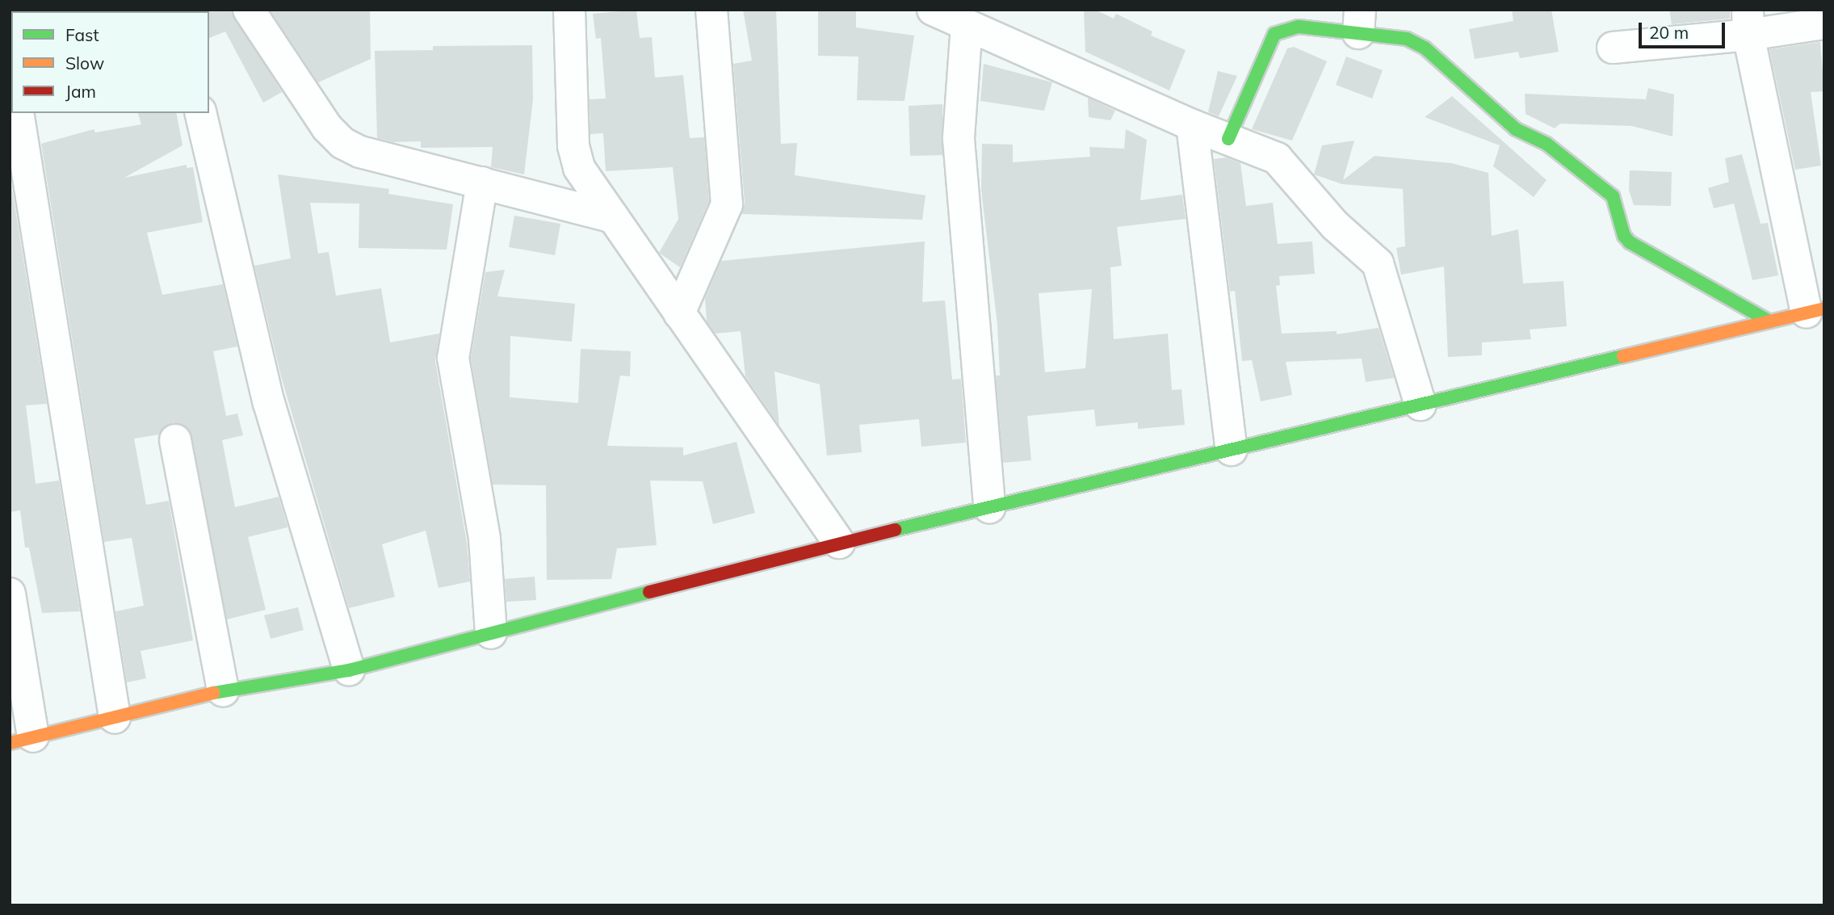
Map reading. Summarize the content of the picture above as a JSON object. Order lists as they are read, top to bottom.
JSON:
{
  "legend": ["Fast", "Slow", "Jam"],
  "scale_bar": "20 m"
}
